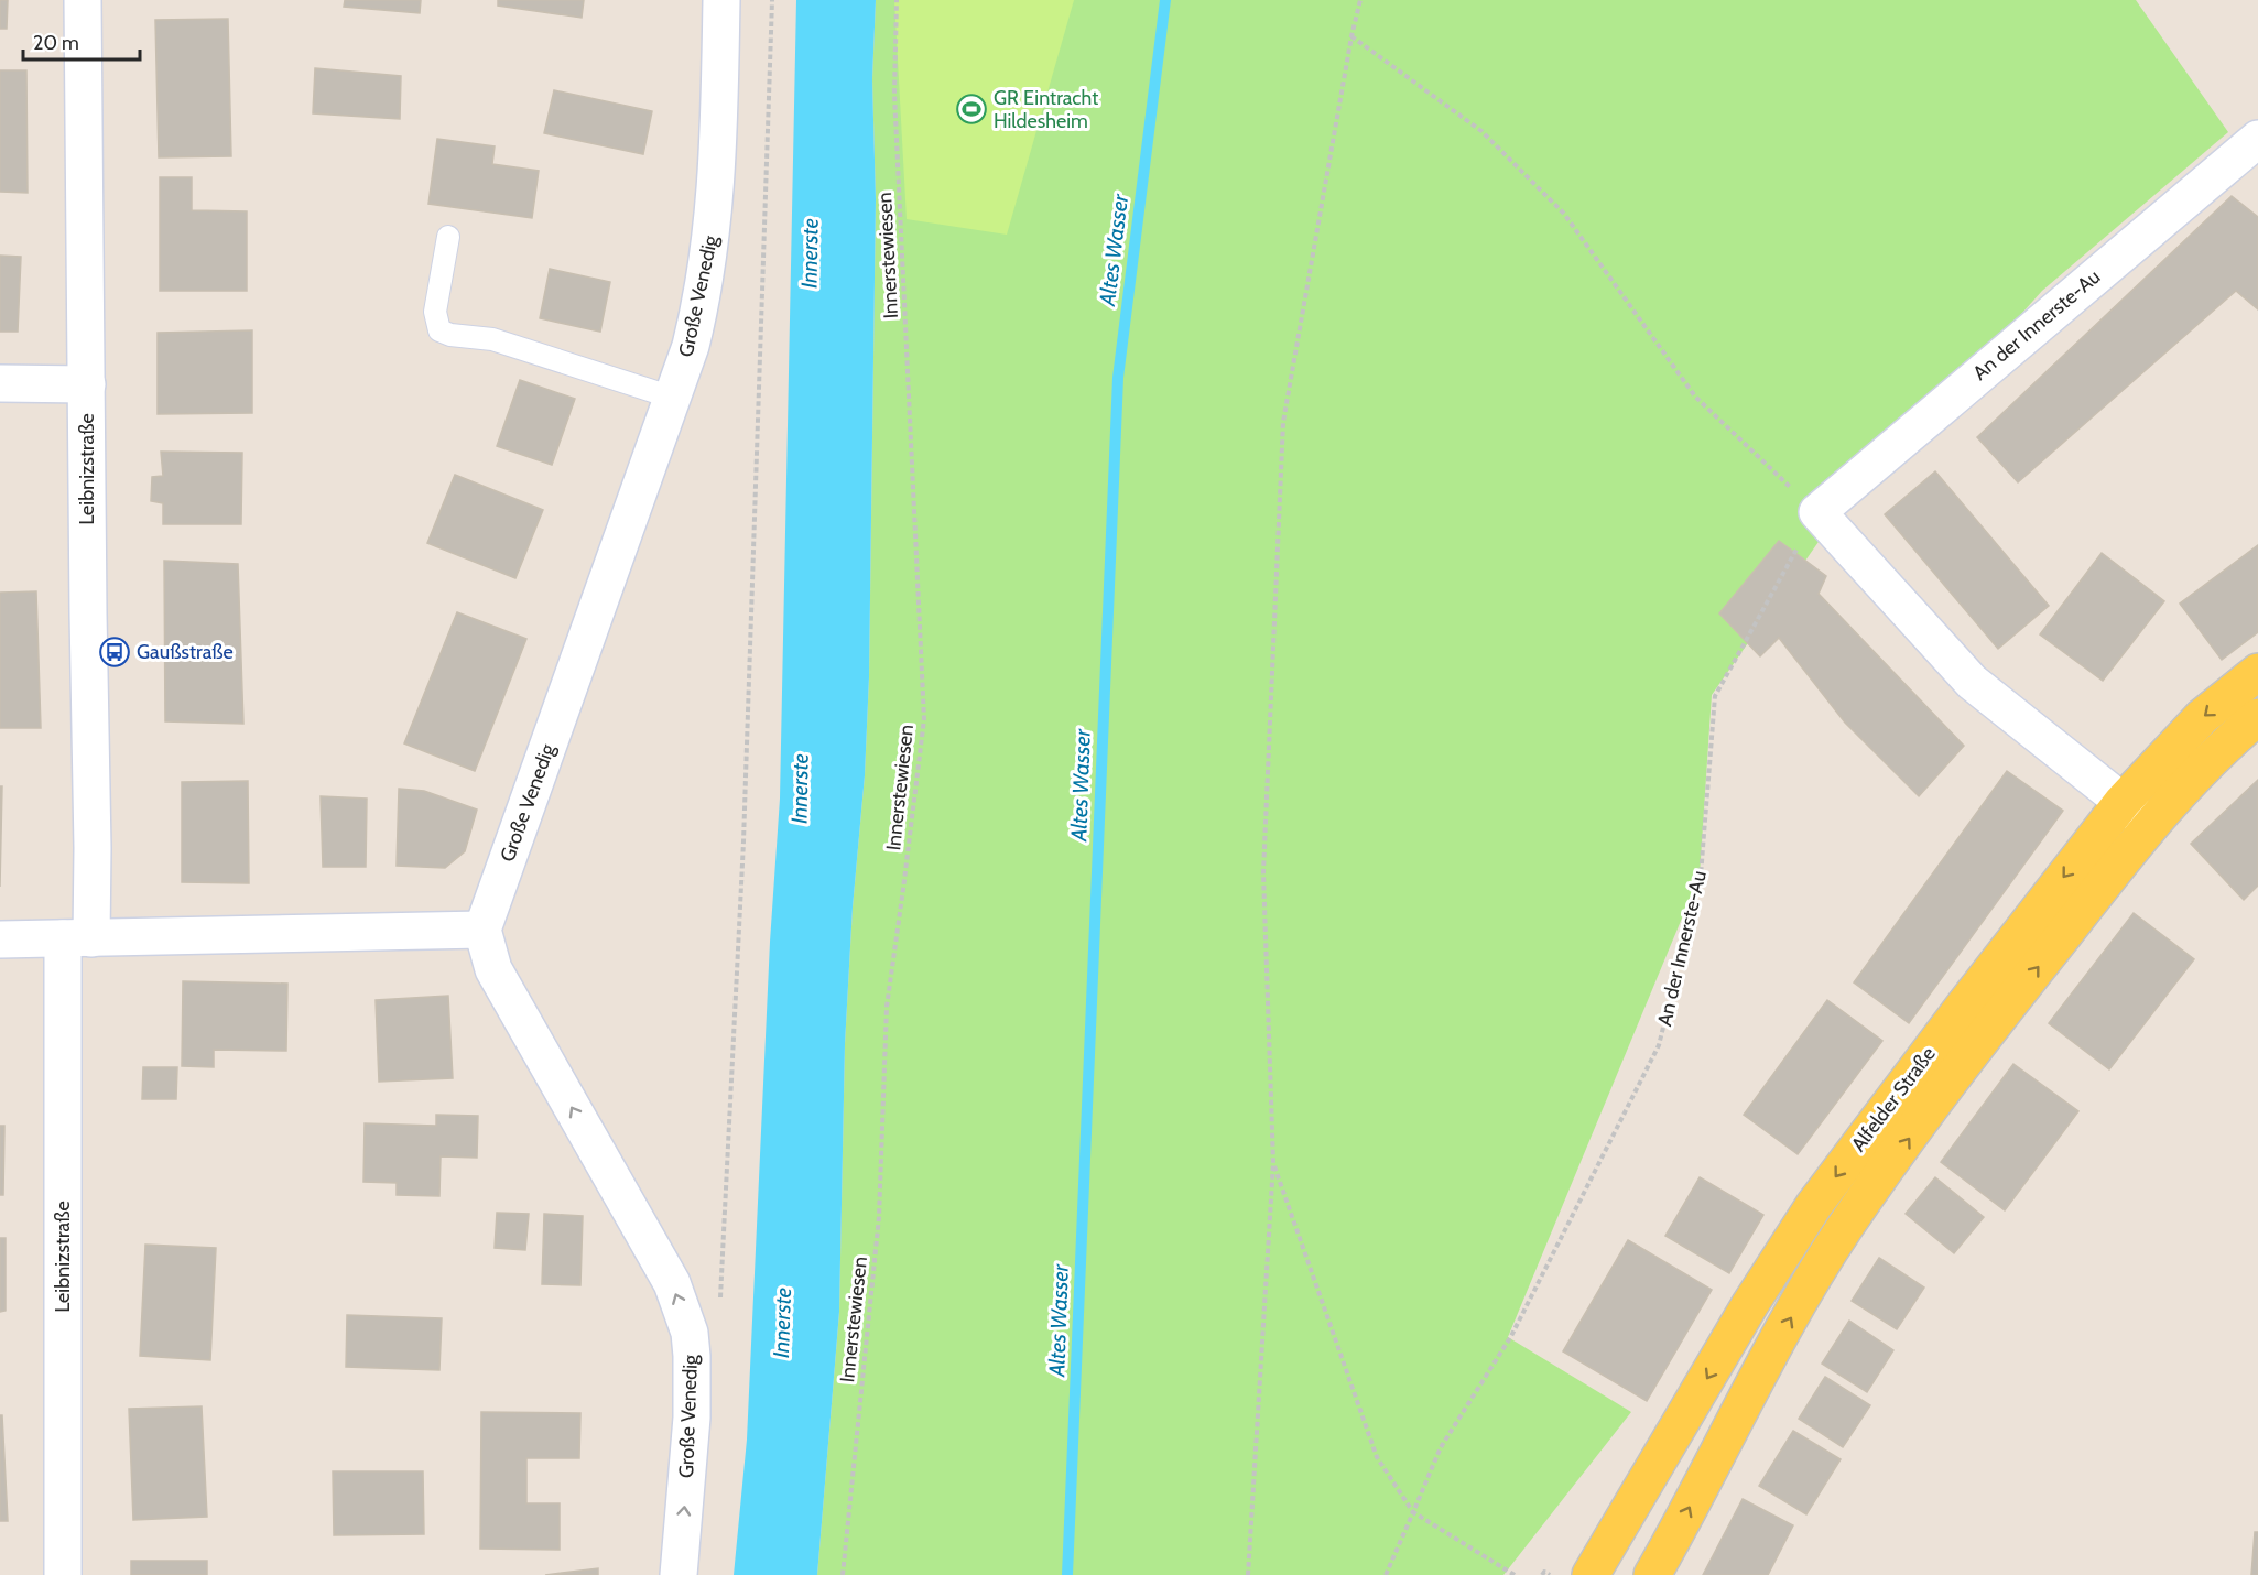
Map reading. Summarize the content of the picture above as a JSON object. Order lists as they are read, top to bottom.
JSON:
{
  "streets": {
    "main road": ["Alfelder Straße"],
    "street": ["Große Venedig", "An der Innerste-Au", "Leibnizstraße"],
    "path": ["Innerstewiesen"]
  },
  "one_way": ["Große Venedig"],
  "water": ["Altes Wasser", "Innerste"],
  "places": {
    "sports": ["GR Eintracht Hildesheim"],
    "bus stop": ["Gaußstraße"]
  },
  "scale_bar": "20 m"
}
